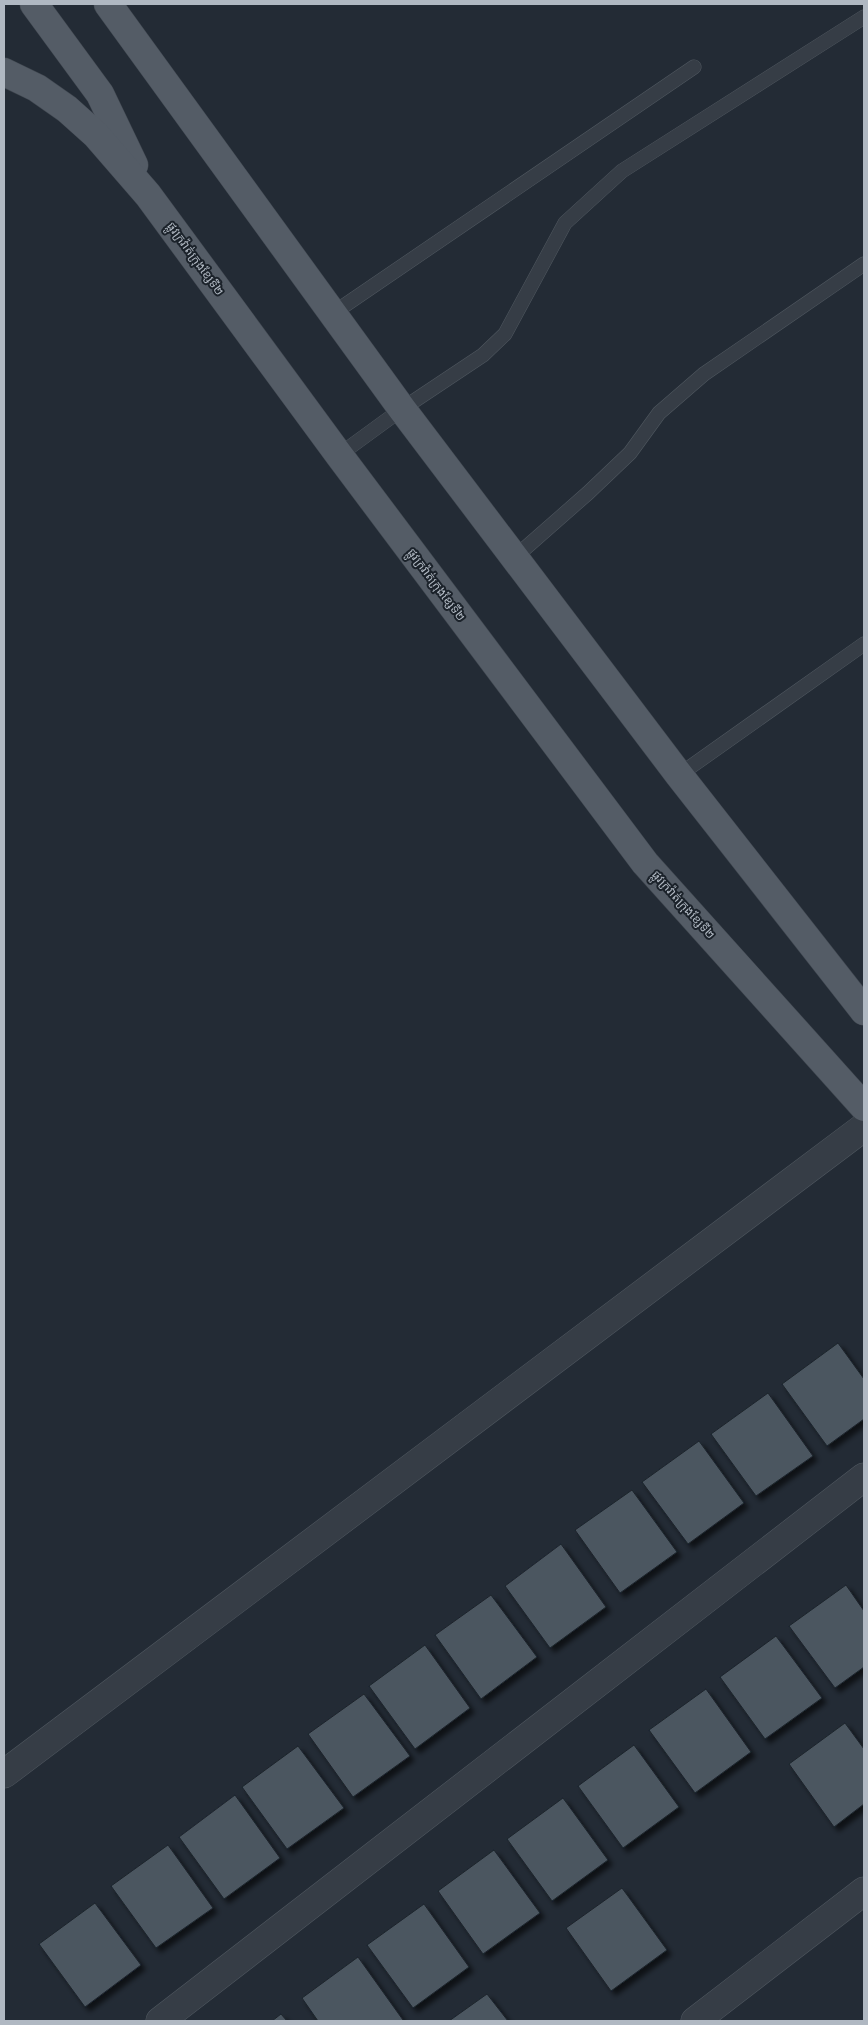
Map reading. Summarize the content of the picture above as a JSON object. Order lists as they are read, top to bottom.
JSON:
{
  "streets": {
    "main road": ["ផ្លូវក្រវ៉ាត់ក្រុងខ្សែទី២"]
  }
}
